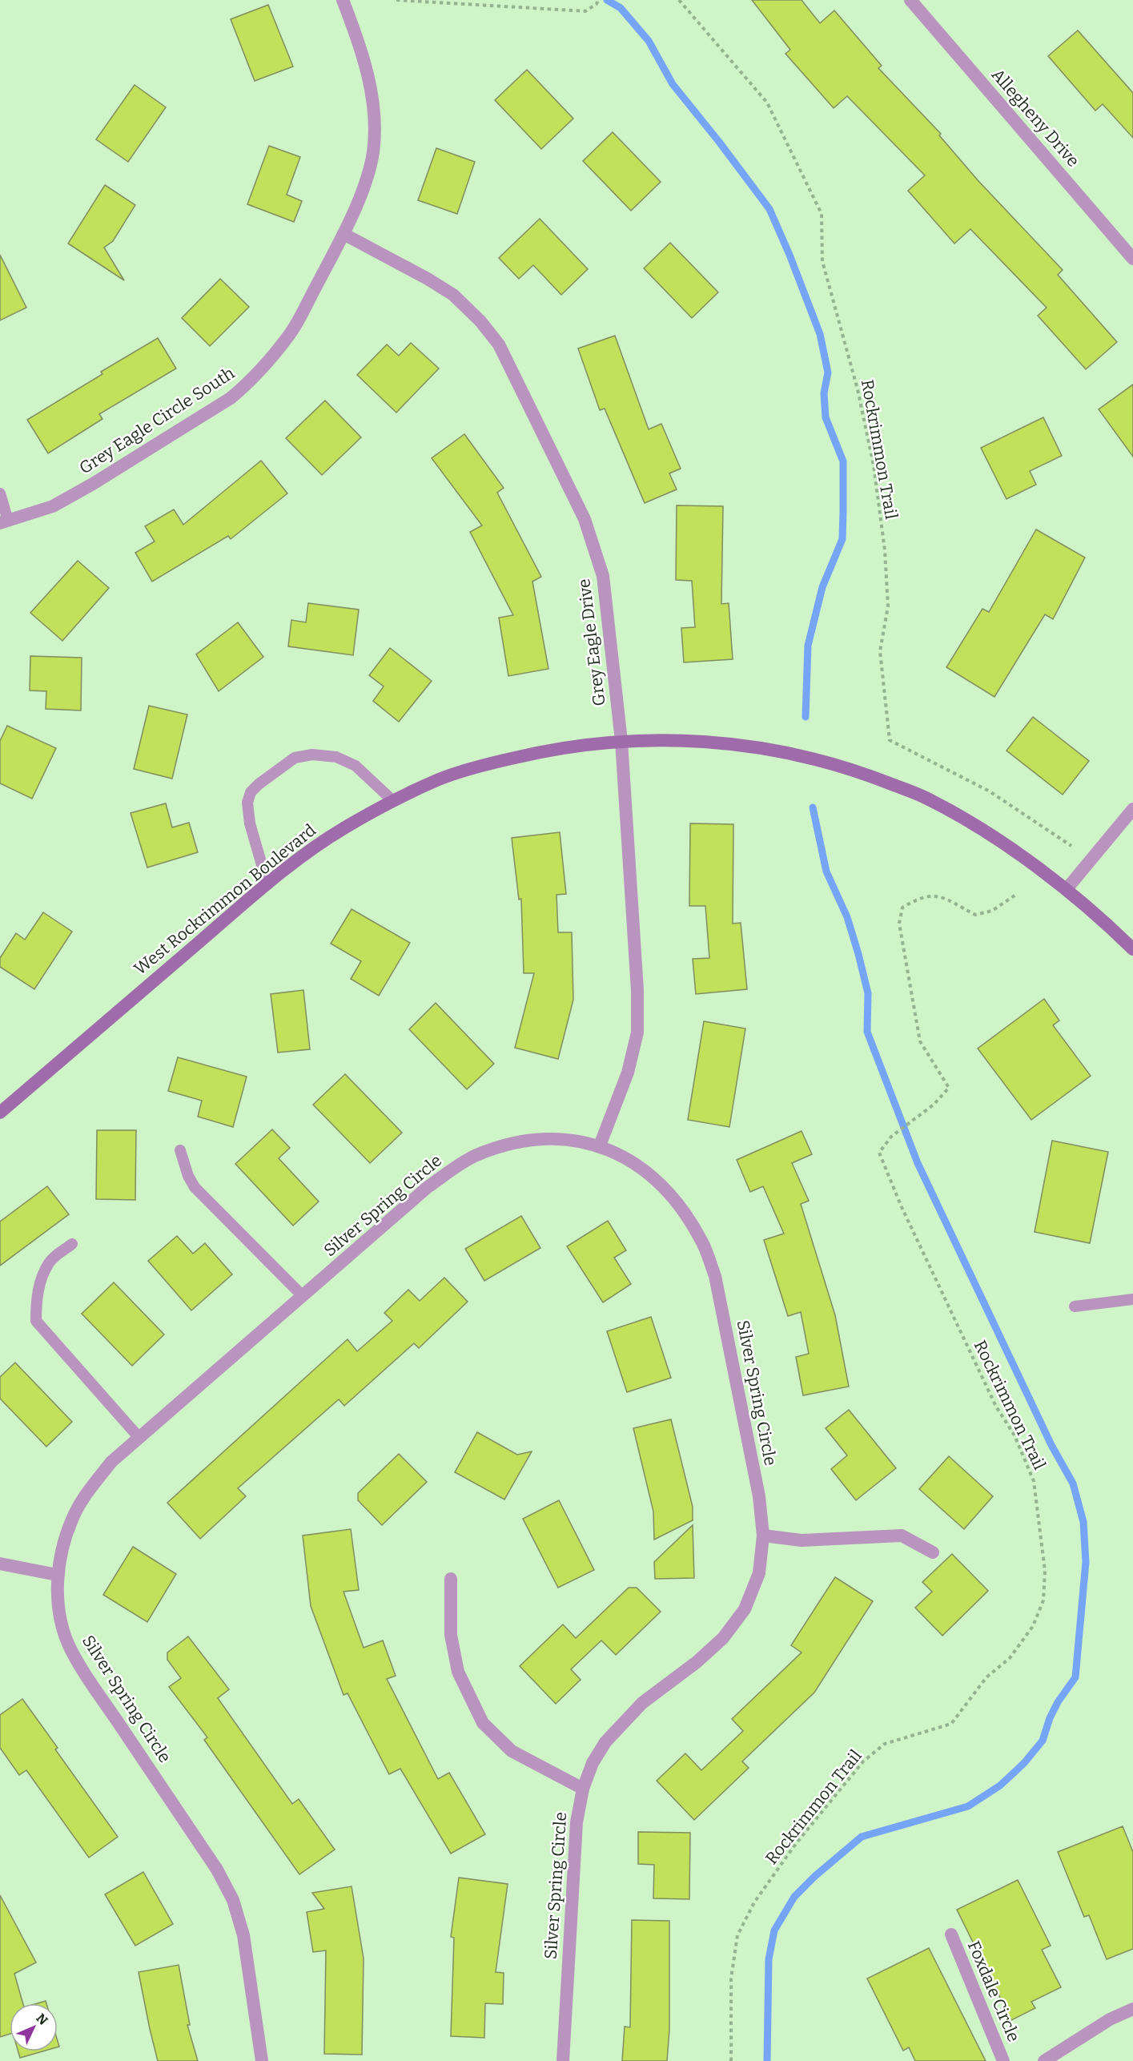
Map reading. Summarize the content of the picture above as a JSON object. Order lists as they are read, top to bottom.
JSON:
{
  "streets": {
    "main road": ["West Rockrimmon Boulevard"],
    "street": [
      "Allegheny Drive",
      "Grey Eagle Circle South",
      "Grey Eagle Drive",
      "Silver Spring Circle",
      "Foxdale Circle"
    ],
    "path": ["Rockrimmon Trail"]
  },
  "crossings": [
    ["Grey Eagle Circle South", "Grey Eagle Drive"],
    ["Grey Eagle Drive", "West Rockrimmon Boulevard"],
    ["Grey Eagle Drive", "Silver Spring Circle"]
  ],
  "north": "top right"
}
